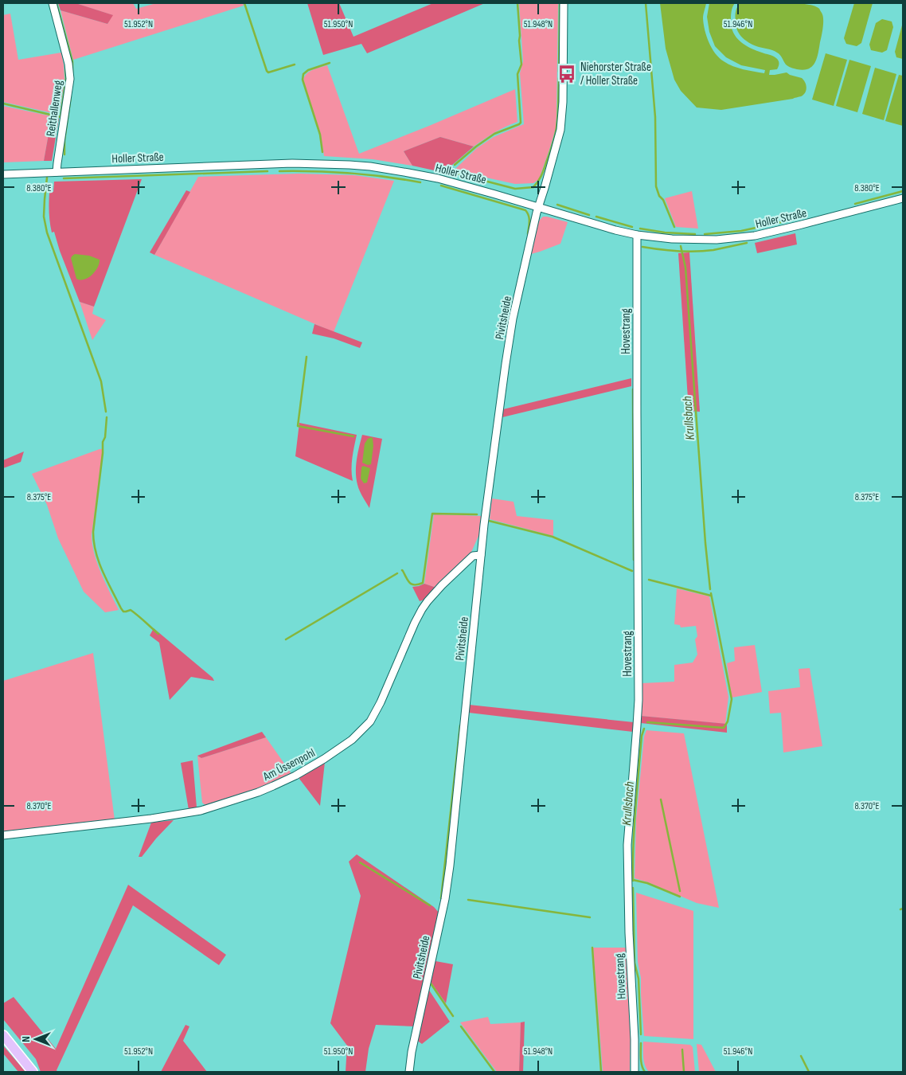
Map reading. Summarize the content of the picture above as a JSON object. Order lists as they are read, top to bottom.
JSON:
{
  "streets": {
    "street": [
      "Reithallenweg",
      "Holler Straße",
      "Pivitsheide",
      "Hovestrang",
      "Am Üssenpohl"
    ]
  },
  "crossings": [
    ["Reithallenweg", "Holler Straße"],
    ["Holler Straße", "Pivitsheide"],
    ["Holler Straße", "Hovestrang"],
    ["Pivitsheide", "Am Üssenpohl"]
  ],
  "water": ["Krullsbach"],
  "places": {
    "bus stop": ["Niehorster Straße / Holler Straße"]
  },
  "north": "left",
  "coordinates": [
    "51.952°N",
    "51.950°N",
    "51.948°N",
    "51.946°N",
    "8.380°E",
    "8.375°E",
    "8.370°E"
  ]
}
